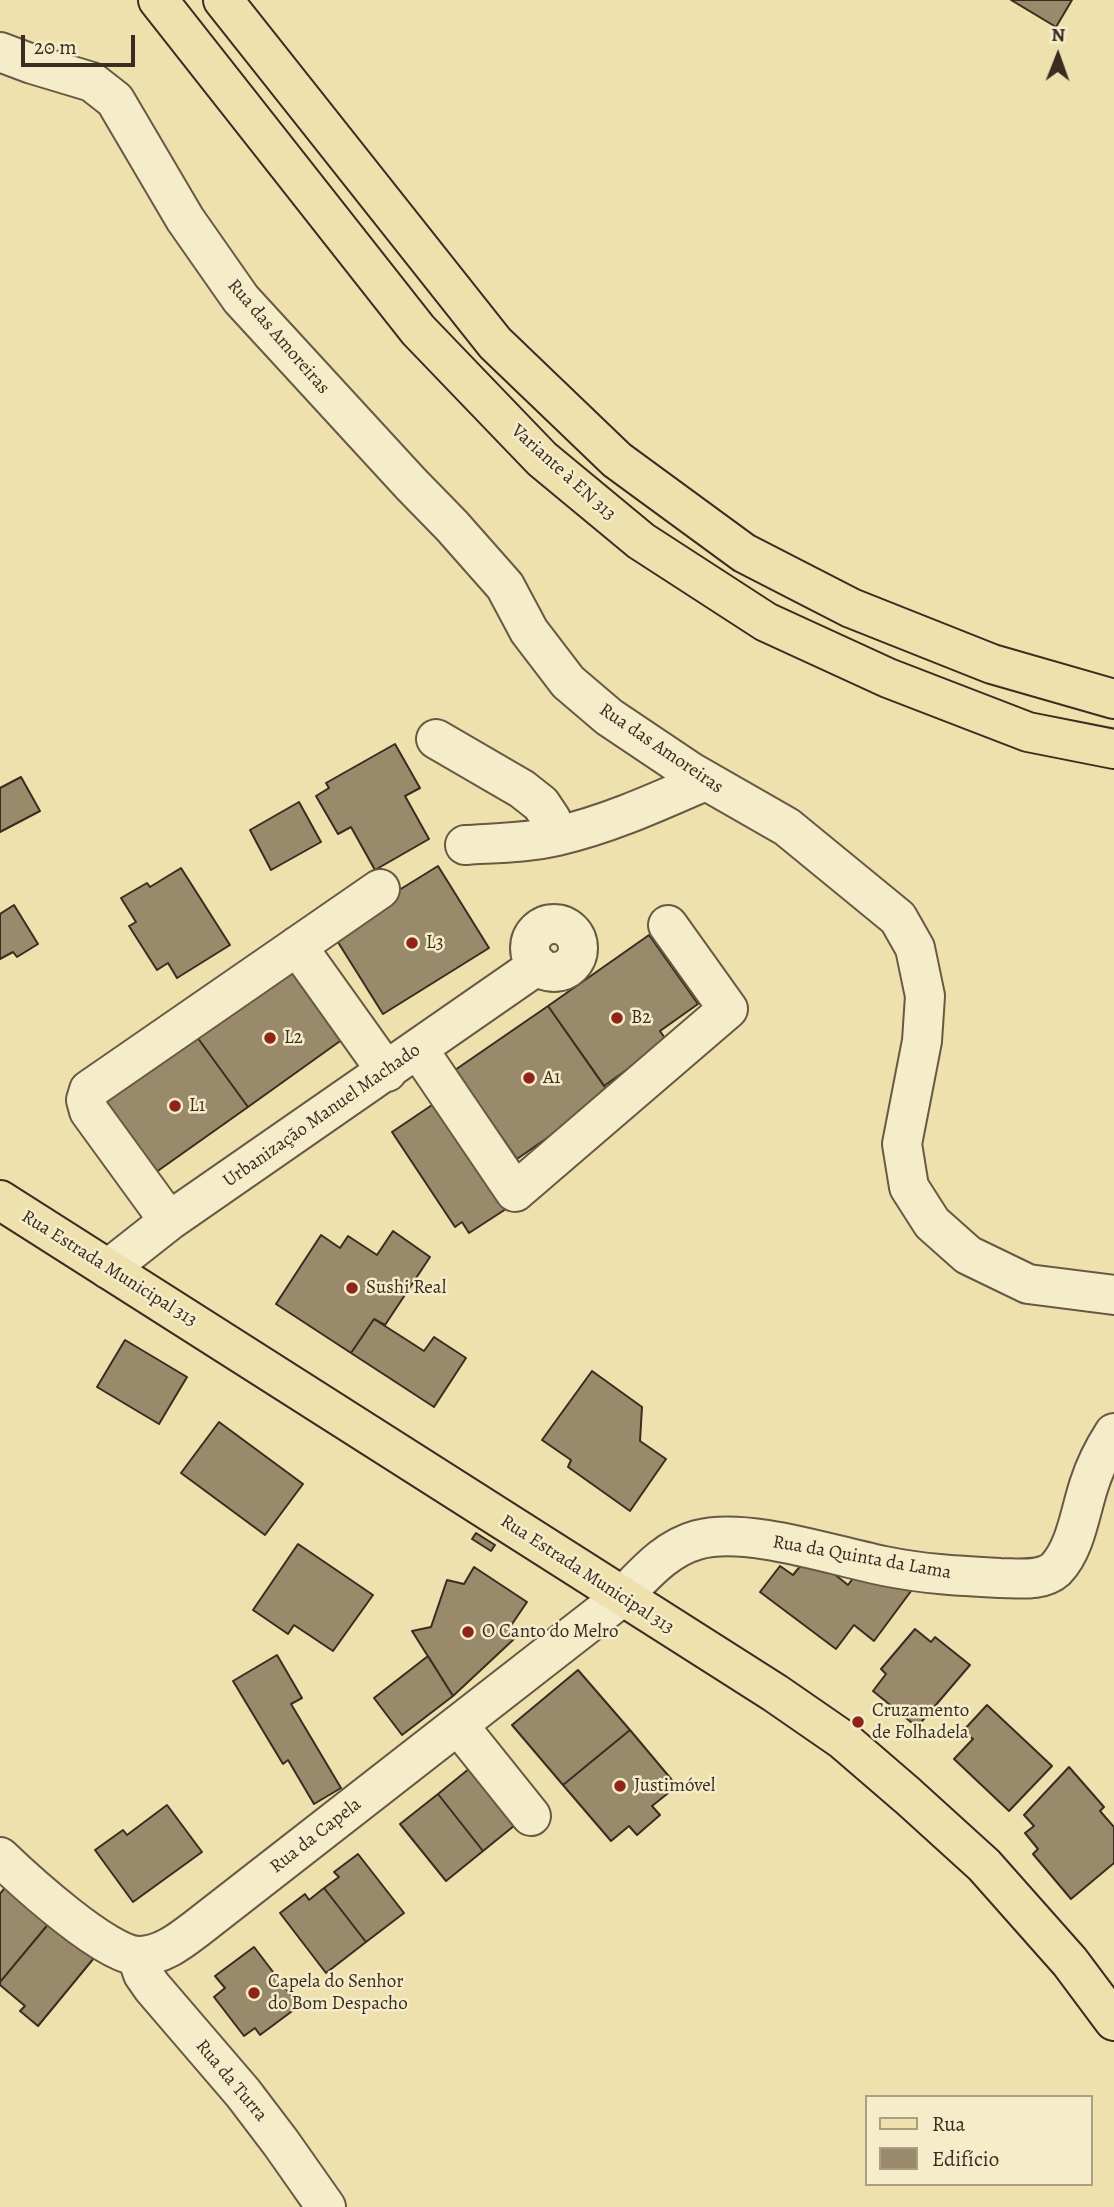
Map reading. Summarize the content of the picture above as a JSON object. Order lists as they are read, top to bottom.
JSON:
{
  "streets": {
    "main road": ["Variante à EN 313", "Rua Estrada Municipal 313"],
    "street": [
      "Rua das Amoreiras",
      "Urbanização Manuel Machado",
      "Rua da Quinta da Lama",
      "Rua da Capela",
      "Rua da Turra"
    ]
  },
  "crossings": [
    ["Urbanização Manuel Machado", "Rua Estrada Municipal 313"],
    ["Rua Estrada Municipal 313", "Rua da Quinta da Lama"],
    ["Rua Estrada Municipal 313", "Rua da Capela"],
    ["Rua da Quinta da Lama", "Rua da Capela"],
    ["Rua da Capela", "Rua da Turra"]
  ],
  "places": [
    "L3",
    "B2",
    "L2",
    "A1",
    "L1",
    "Sushi Real",
    "O Canto do Melro",
    "Cruzamento de Folhadela",
    "Justimóvel",
    "Capela do Senhor do Bom Despacho"
  ],
  "legend": ["Rua", "Edifício"],
  "scale_bar": "20 m",
  "north": "top"
}
